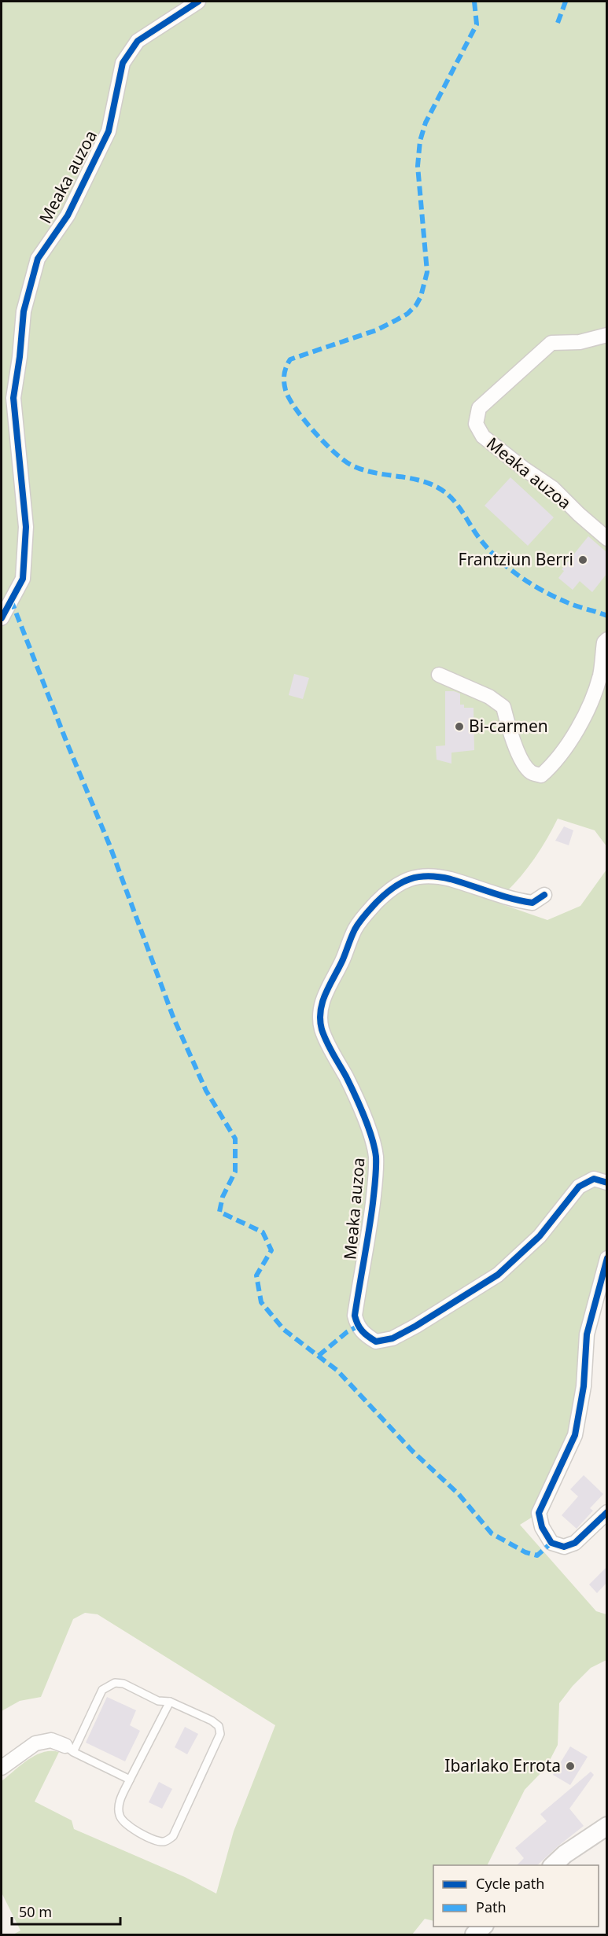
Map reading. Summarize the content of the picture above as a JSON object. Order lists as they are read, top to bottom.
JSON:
{
  "streets": {
    "street": ["Meaka auzoa"]
  },
  "places": ["Frantziun Berri", "Bi-carmen", "Ibarlako Errota"],
  "legend": ["Cycle path", "Path"],
  "scale_bar": "50 m"
}
